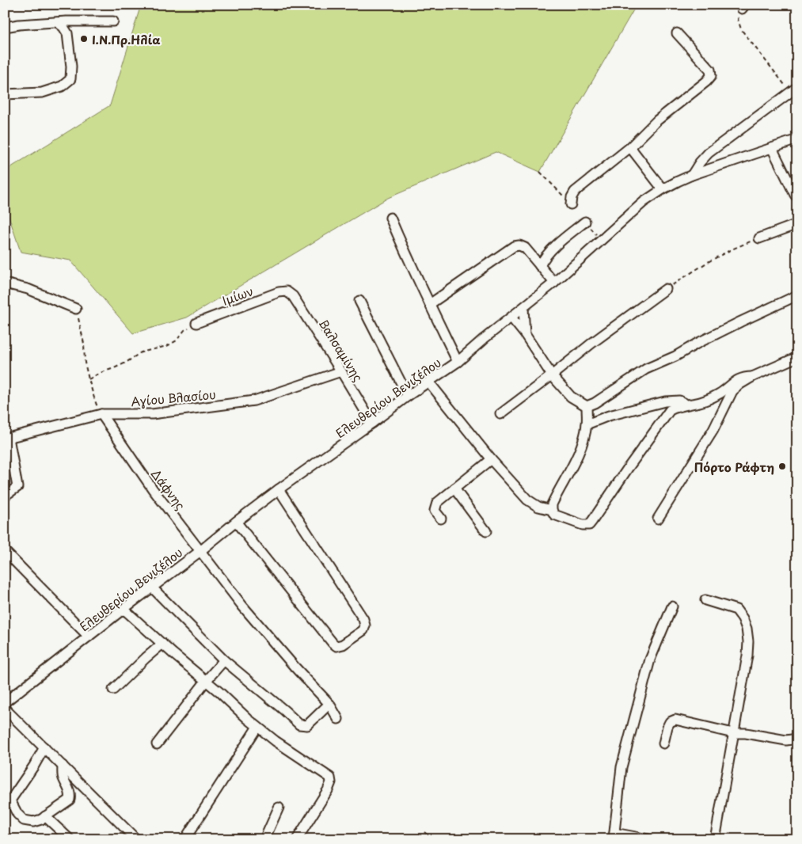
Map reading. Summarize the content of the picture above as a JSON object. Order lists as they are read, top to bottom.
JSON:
{
  "streets": {
    "street": [
      "Ιμίων",
      "Βαλσαμίνης",
      "Αγίου Βλασίου",
      "Ελευθερίου Βενιζέλου",
      "Δάφνης"
    ]
  },
  "crossings": [
    ["Ιμίων", "Βαλσαμίνης"],
    ["Βαλσαμίνης", "Αγίου Βλασίου"],
    ["Βαλσαμίνης", "Ελευθερίου Βενιζέλου"],
    ["Αγίου Βλασίου", "Δάφνης"],
    ["Ελευθερίου Βενιζέλου", "Δάφνης"]
  ],
  "places": ["Ι.Ν.Πρ.Ηλία", "Πόρτο Ράφτη"]
}
